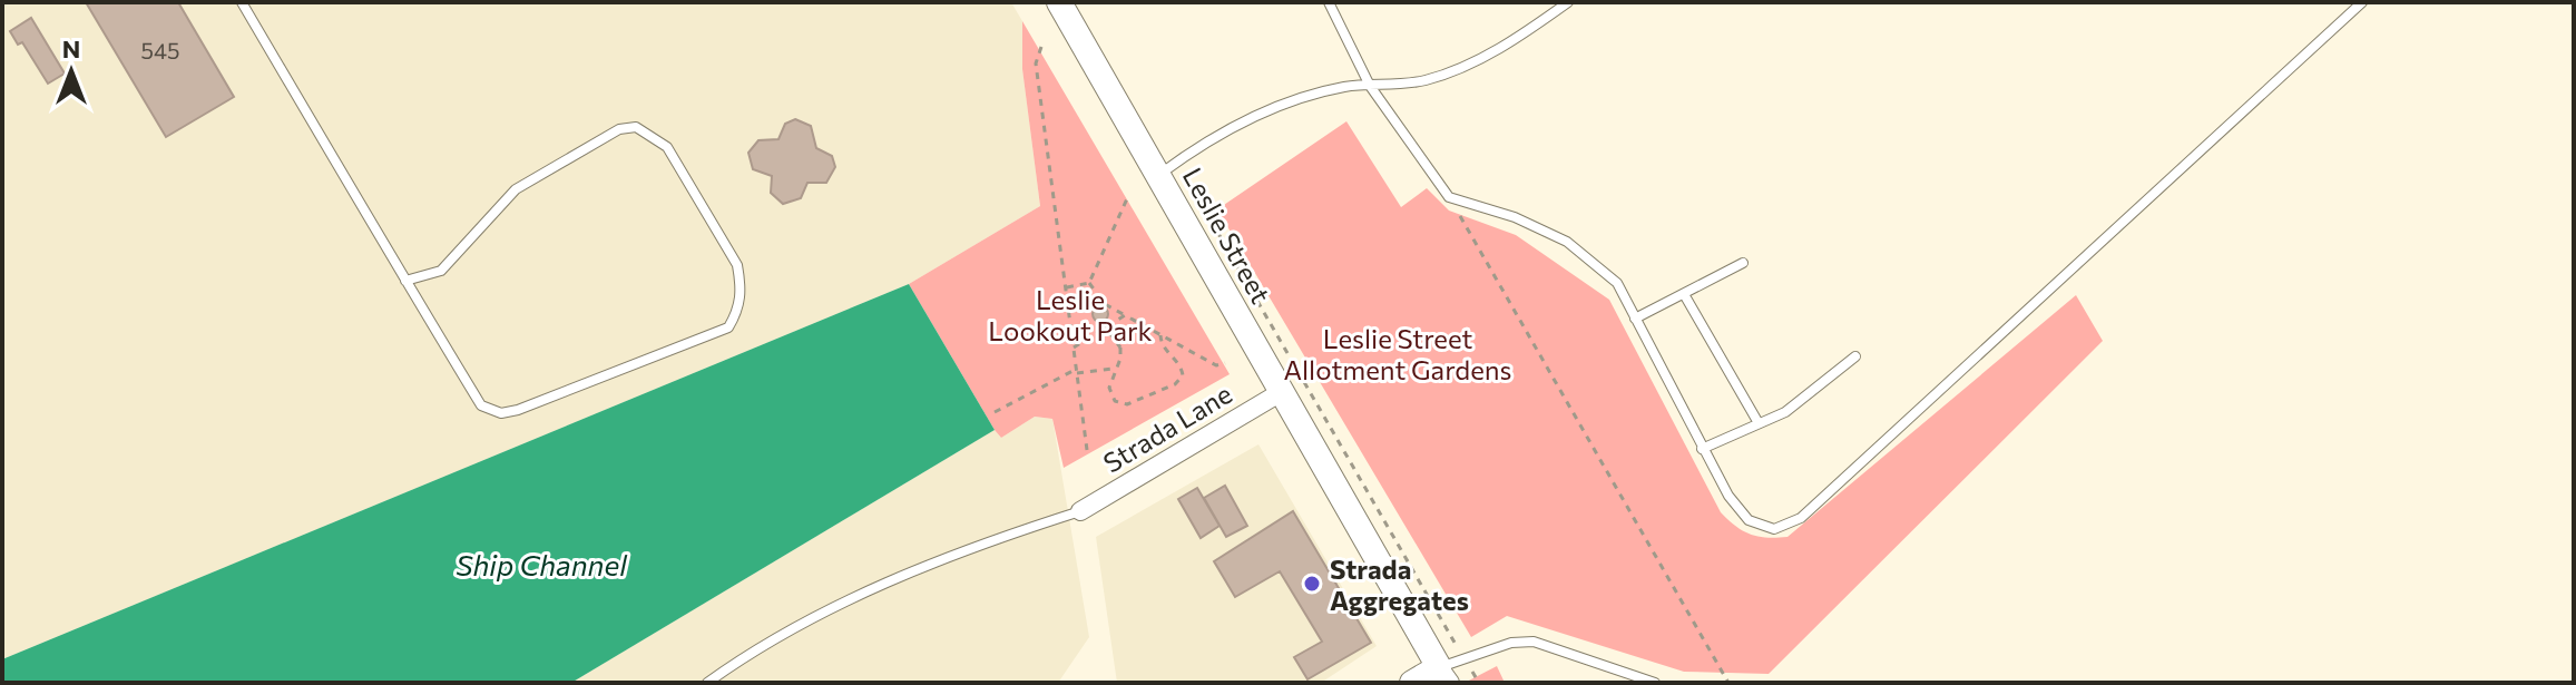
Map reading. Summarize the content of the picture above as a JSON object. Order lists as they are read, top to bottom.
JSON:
{
  "streets": {
    "street": ["Leslie Street", "Strada Lane"]
  },
  "crossings": [
    ["Leslie Street", "Strada Lane"]
  ],
  "water": ["Ship Channel"],
  "parks": ["Leslie Lookout Park", "Leslie Street Allotment Gardens"],
  "places": ["Strada Aggregates"],
  "house_numbers": ["545"],
  "north": "top"
}
